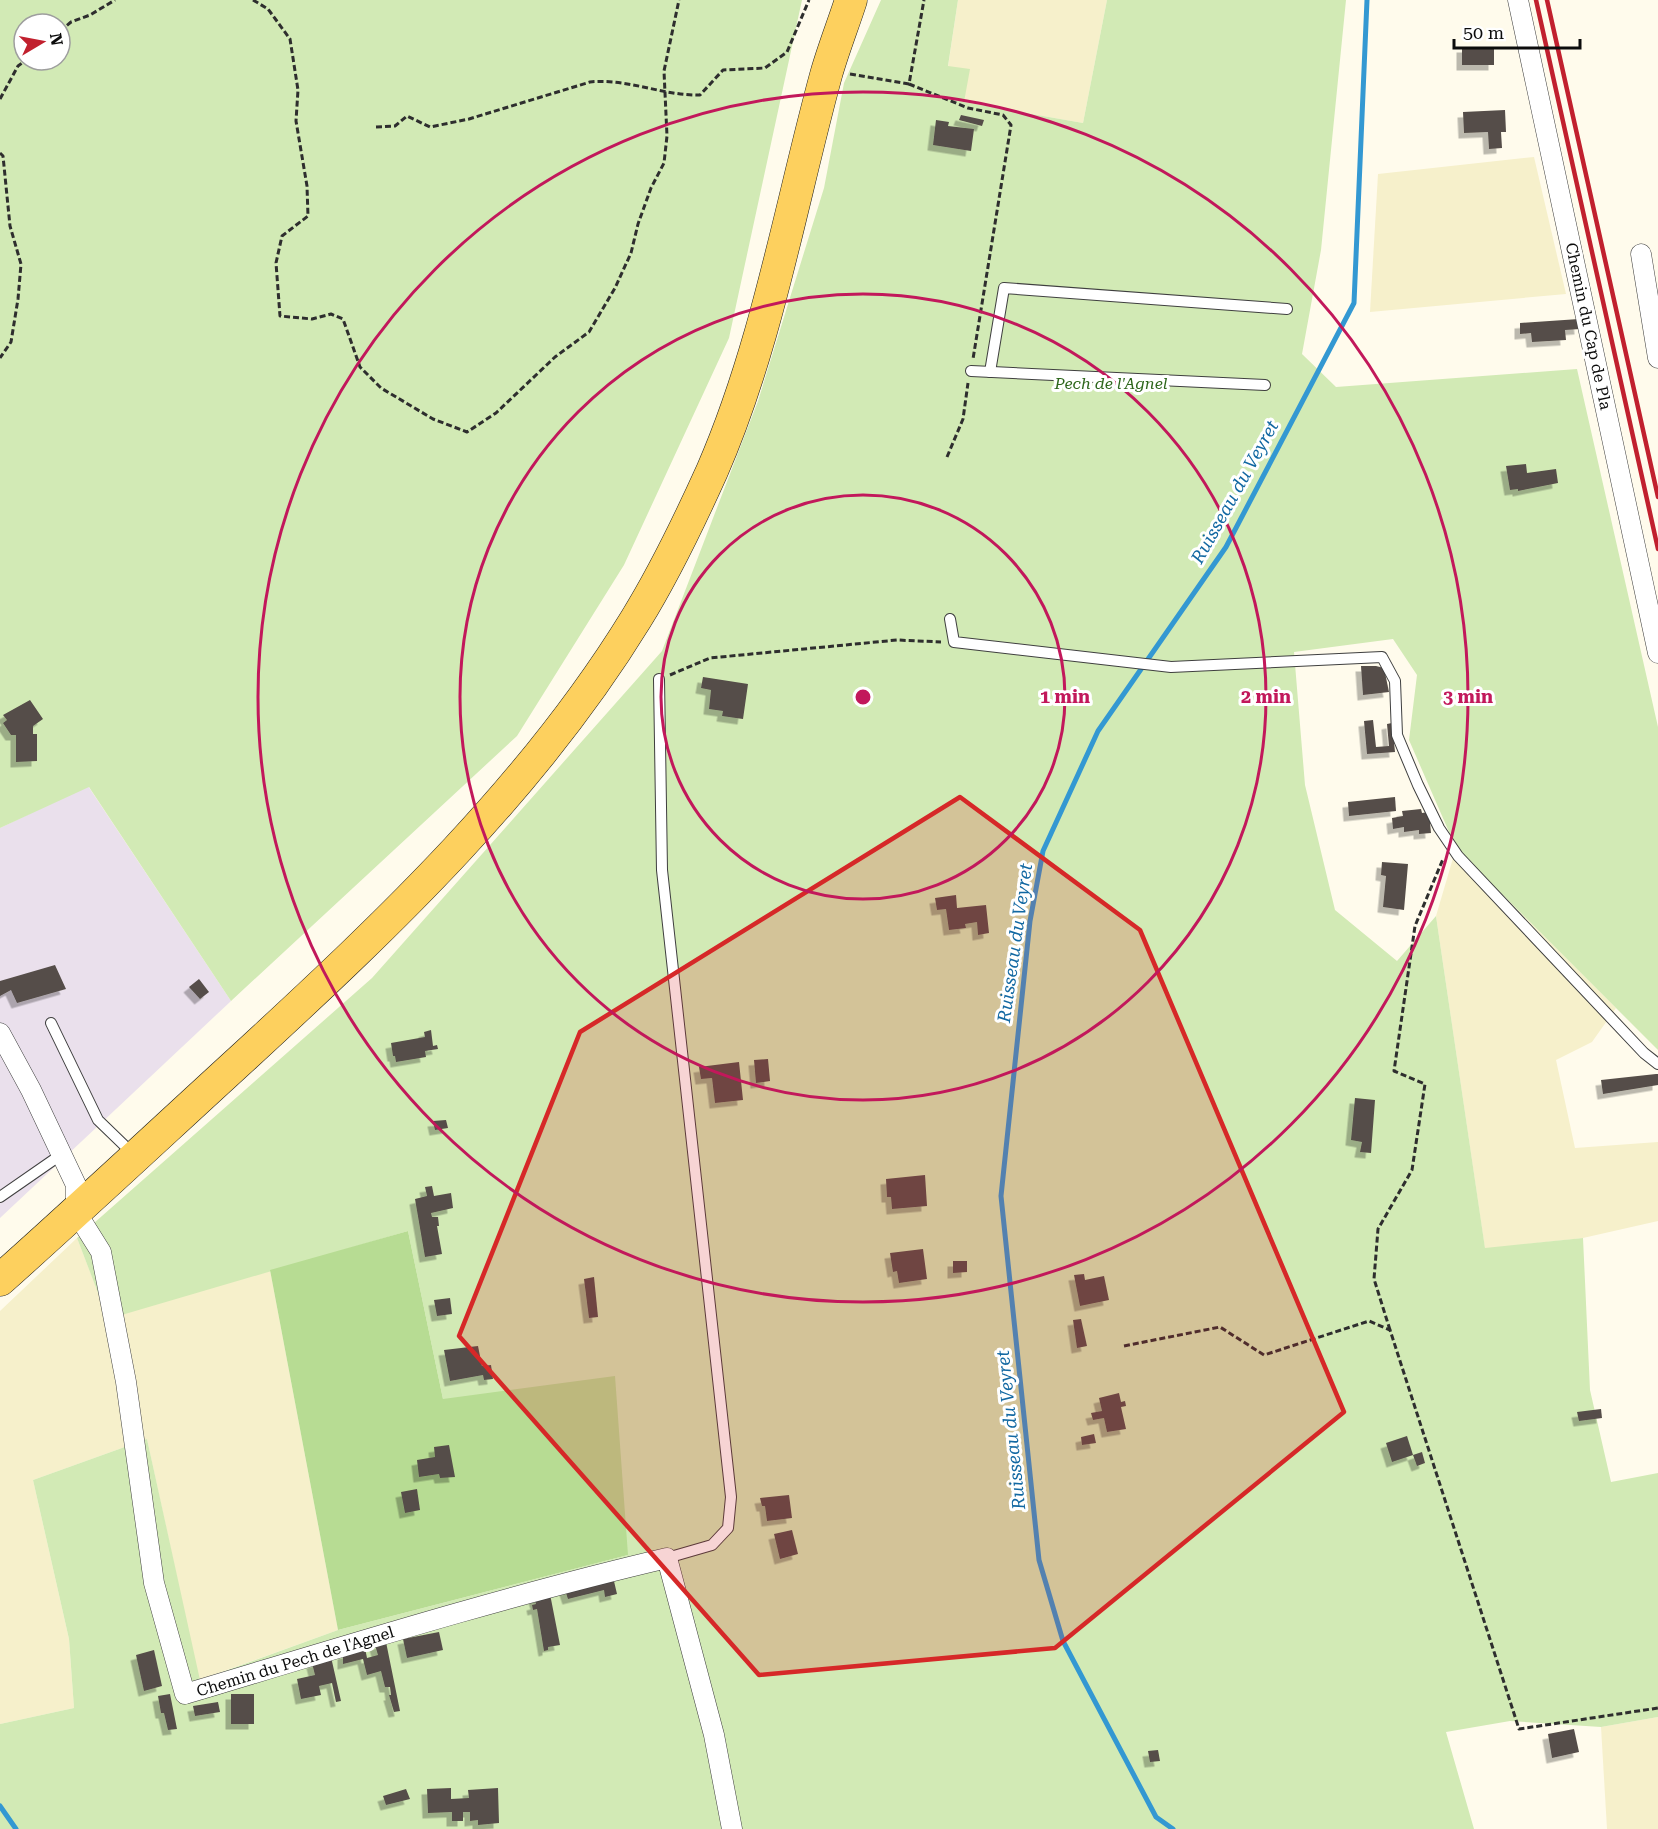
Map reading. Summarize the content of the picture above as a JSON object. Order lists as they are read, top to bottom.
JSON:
{
  "streets": {
    "street": ["Chemin du Cap de Pla", "Chemin du Pech de l'Agnel"]
  },
  "water": ["Ruisseau du Veyret"],
  "parks": ["Pech de l'Agnel"],
  "scale_bar": "50 m",
  "north": "right",
  "rings": ["1 min", "2 min", "3 min"]
}
